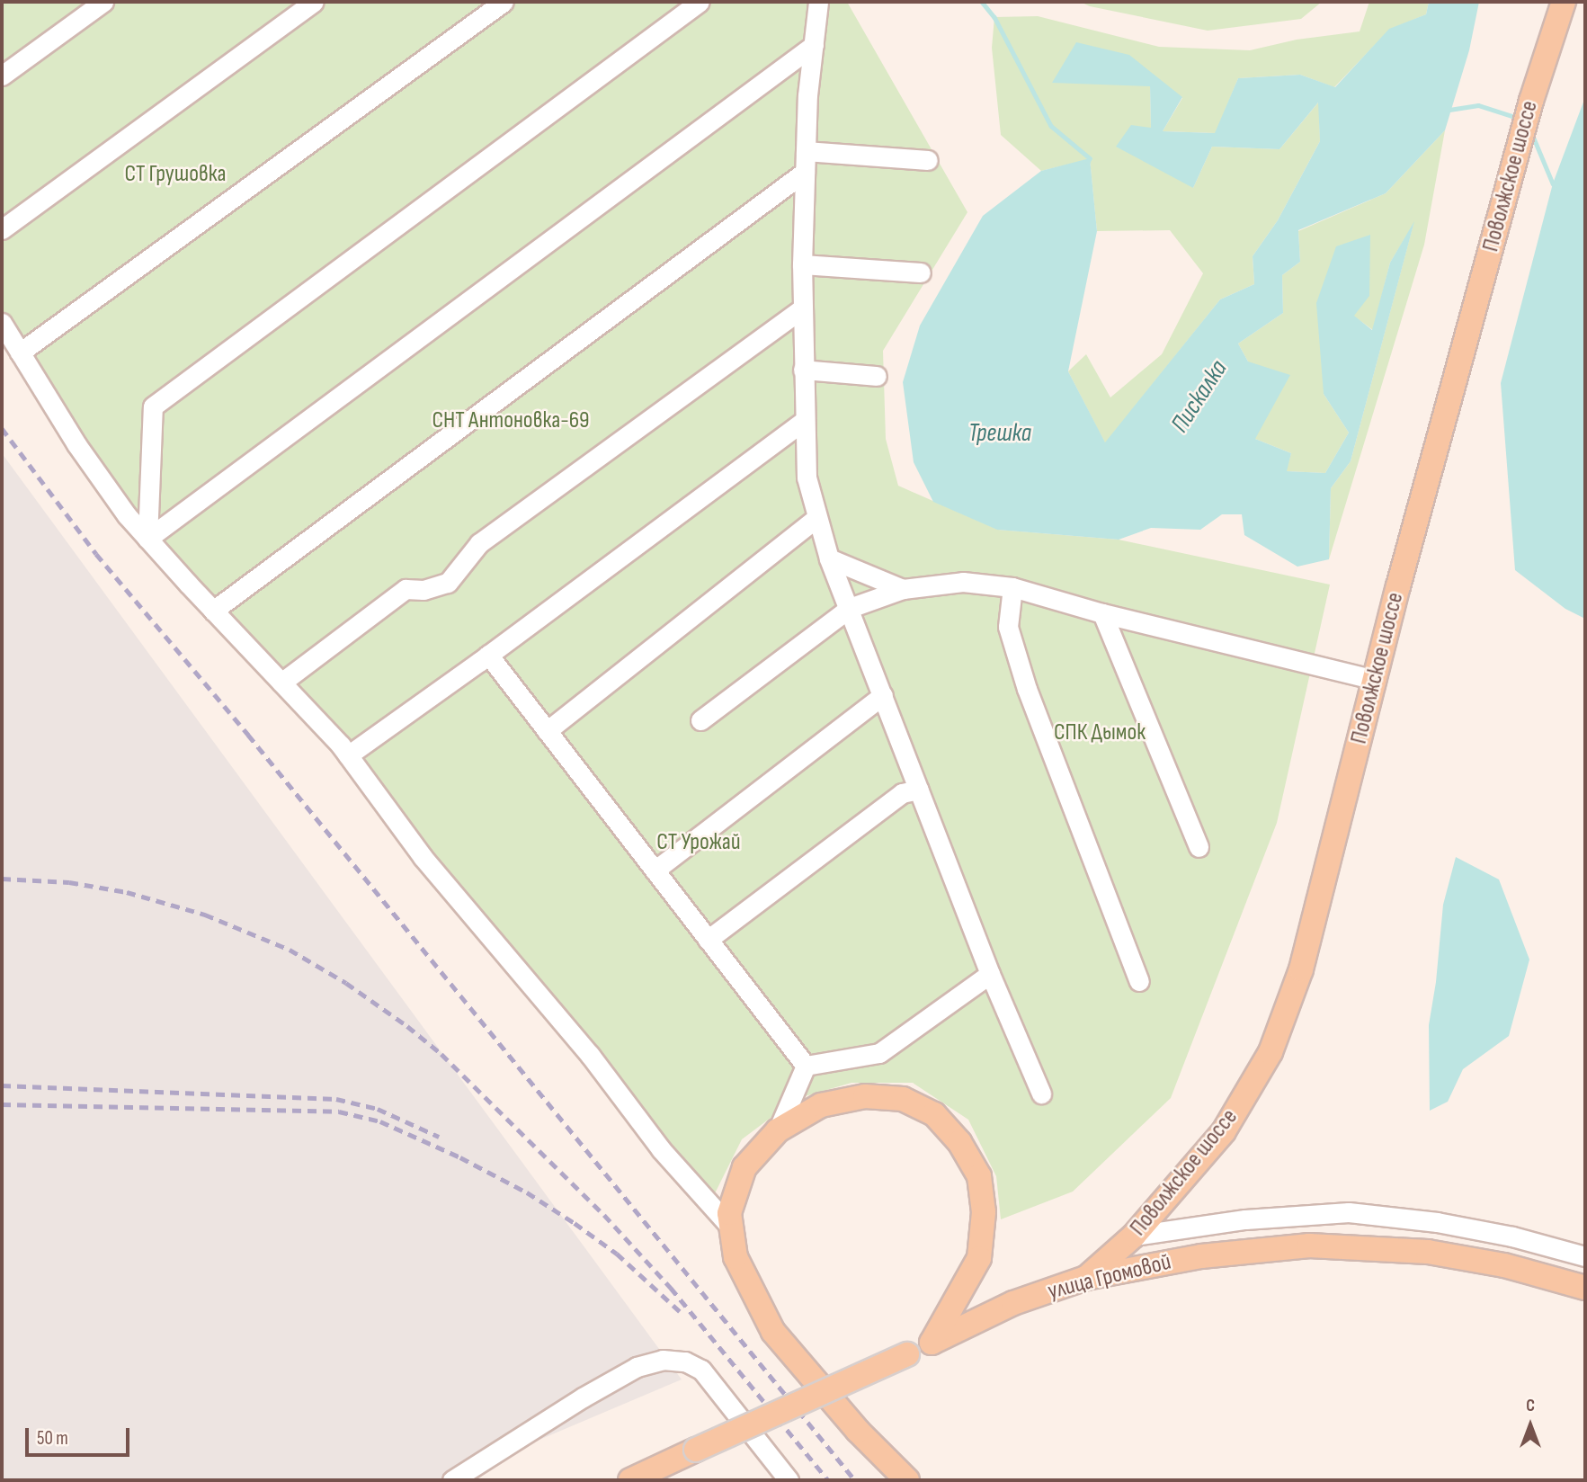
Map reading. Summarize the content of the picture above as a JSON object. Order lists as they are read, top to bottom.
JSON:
{
  "streets": {
    "main road": ["Поволжское шоссе", "улица Громовой"]
  },
  "crossings": [
    ["Поволжское шоссе", "улица Громовой"]
  ],
  "water": ["Пискалка", "Трешка"],
  "parks": [
    "СТ Грушовка",
    "СНТ Антоновка-69",
    "СПК Дымок",
    "СТ Урожай"
  ],
  "scale_bar": "50 m",
  "north": "top"
}
